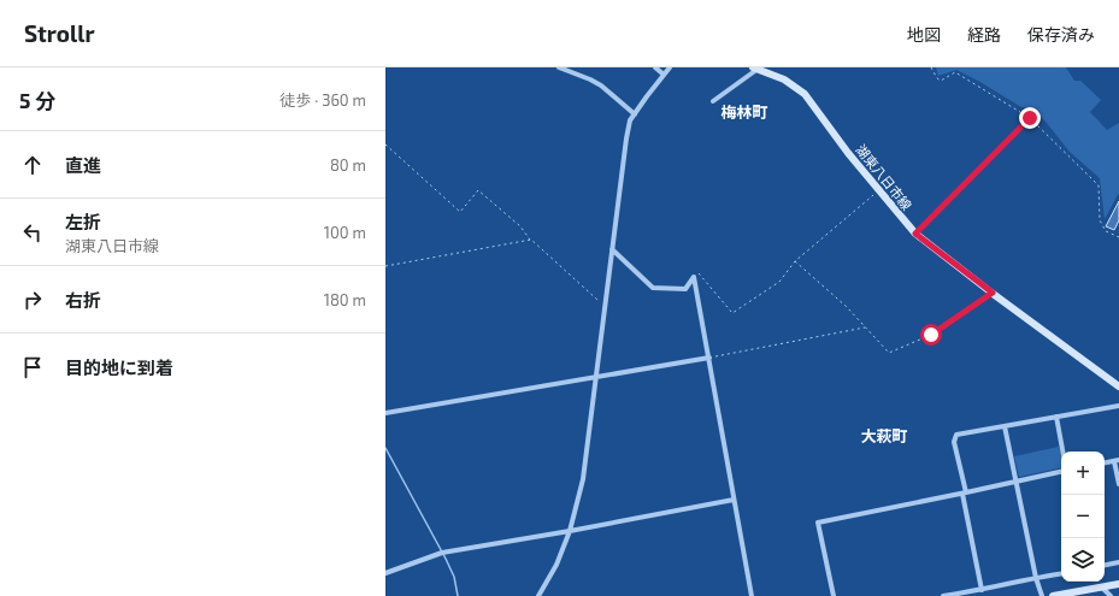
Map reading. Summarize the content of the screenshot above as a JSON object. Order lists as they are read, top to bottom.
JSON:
{
  "streets": {
    "main road": ["湖東八日市線"]
  },
  "districts": ["梅林町", "大萩町"],
  "page": {
    "header": "Strollr",
    "nav": ["地図", "経路", "保存済み"],
    "heading": ["5 分", "徒歩 · 360 m"],
    "list": [
      ["直進", "80 m"],
      ["左折", "湖東八日市線", "100 m"],
      ["右折", "180 m"],
      "目的地に到着"
    ],
    "map_buttons": ["+", "−"]
  }
}
